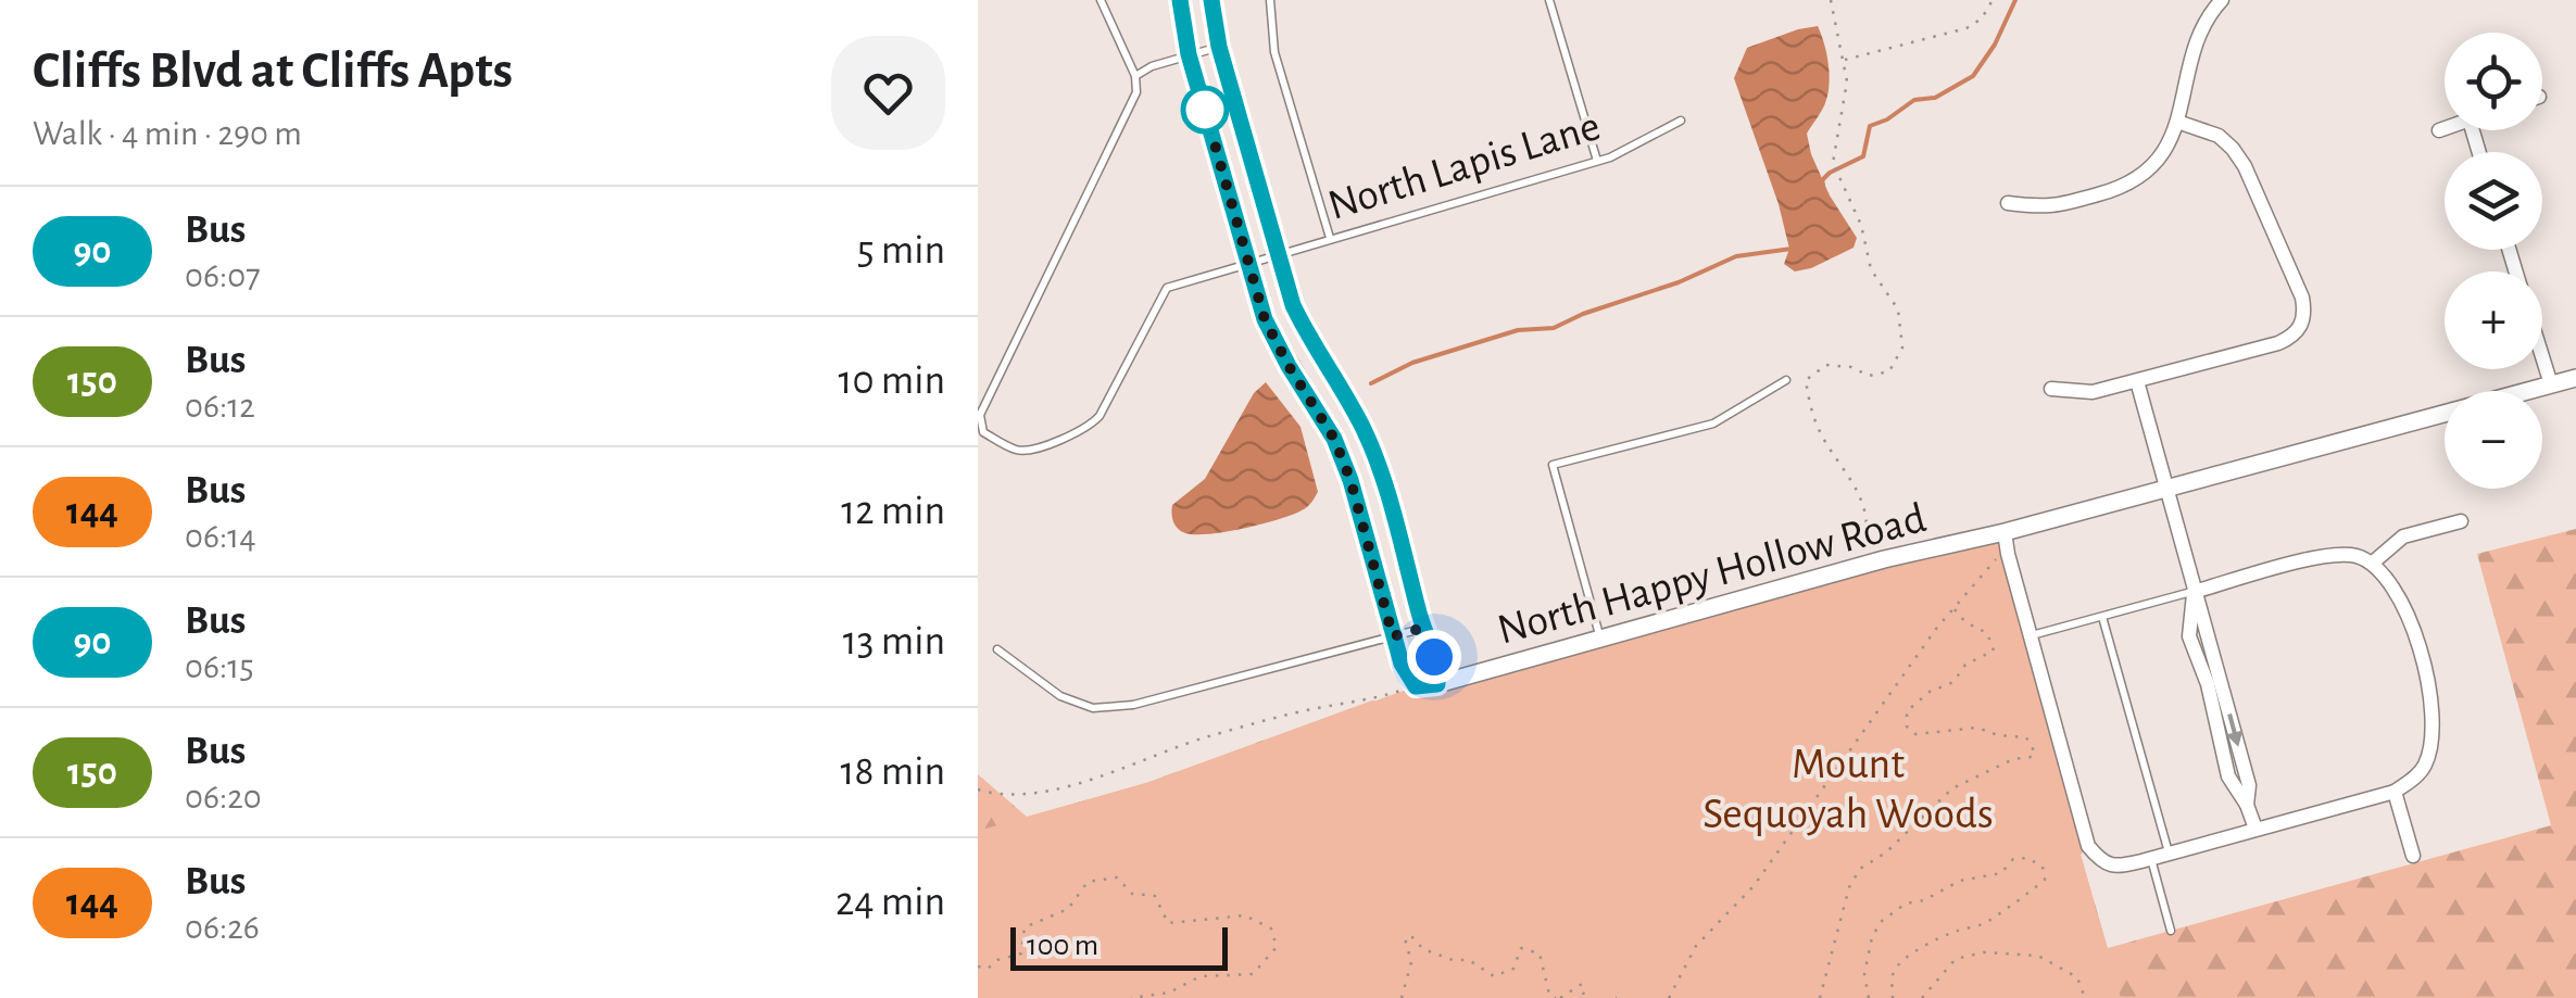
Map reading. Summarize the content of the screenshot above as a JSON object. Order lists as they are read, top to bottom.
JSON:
{
  "streets": {
    "street": ["North Happy Hollow Road"],
    "lane": ["North Lapis Lane"]
  },
  "parks": ["Mount Sequoyah Woods"],
  "lines": ["bus line 90"],
  "scale_bar": "100 m",
  "page": {
    "heading": ["Cliffs Blvd at Cliffs Apts", "Walk · 4 min · 290 m"],
    "map_buttons": ["+", "−"],
    "list": [
      {
        "mark": "90",
        "name": "Bus",
        "note": "06:07",
        "value": "5 min"
      },
      {
        "mark": "150",
        "name": "Bus",
        "note": "06:12",
        "value": "10 min"
      },
      {
        "mark": "144",
        "name": "Bus",
        "note": "06:14",
        "value": "12 min"
      },
      {
        "mark": "90",
        "name": "Bus",
        "note": "06:15",
        "value": "13 min"
      },
      {
        "mark": "150",
        "name": "Bus",
        "note": "06:20",
        "value": "18 min"
      },
      {
        "mark": "144",
        "name": "Bus",
        "note": "06:26",
        "value": "24 min"
      }
    ],
    "scale": "100 m"
  }
}
